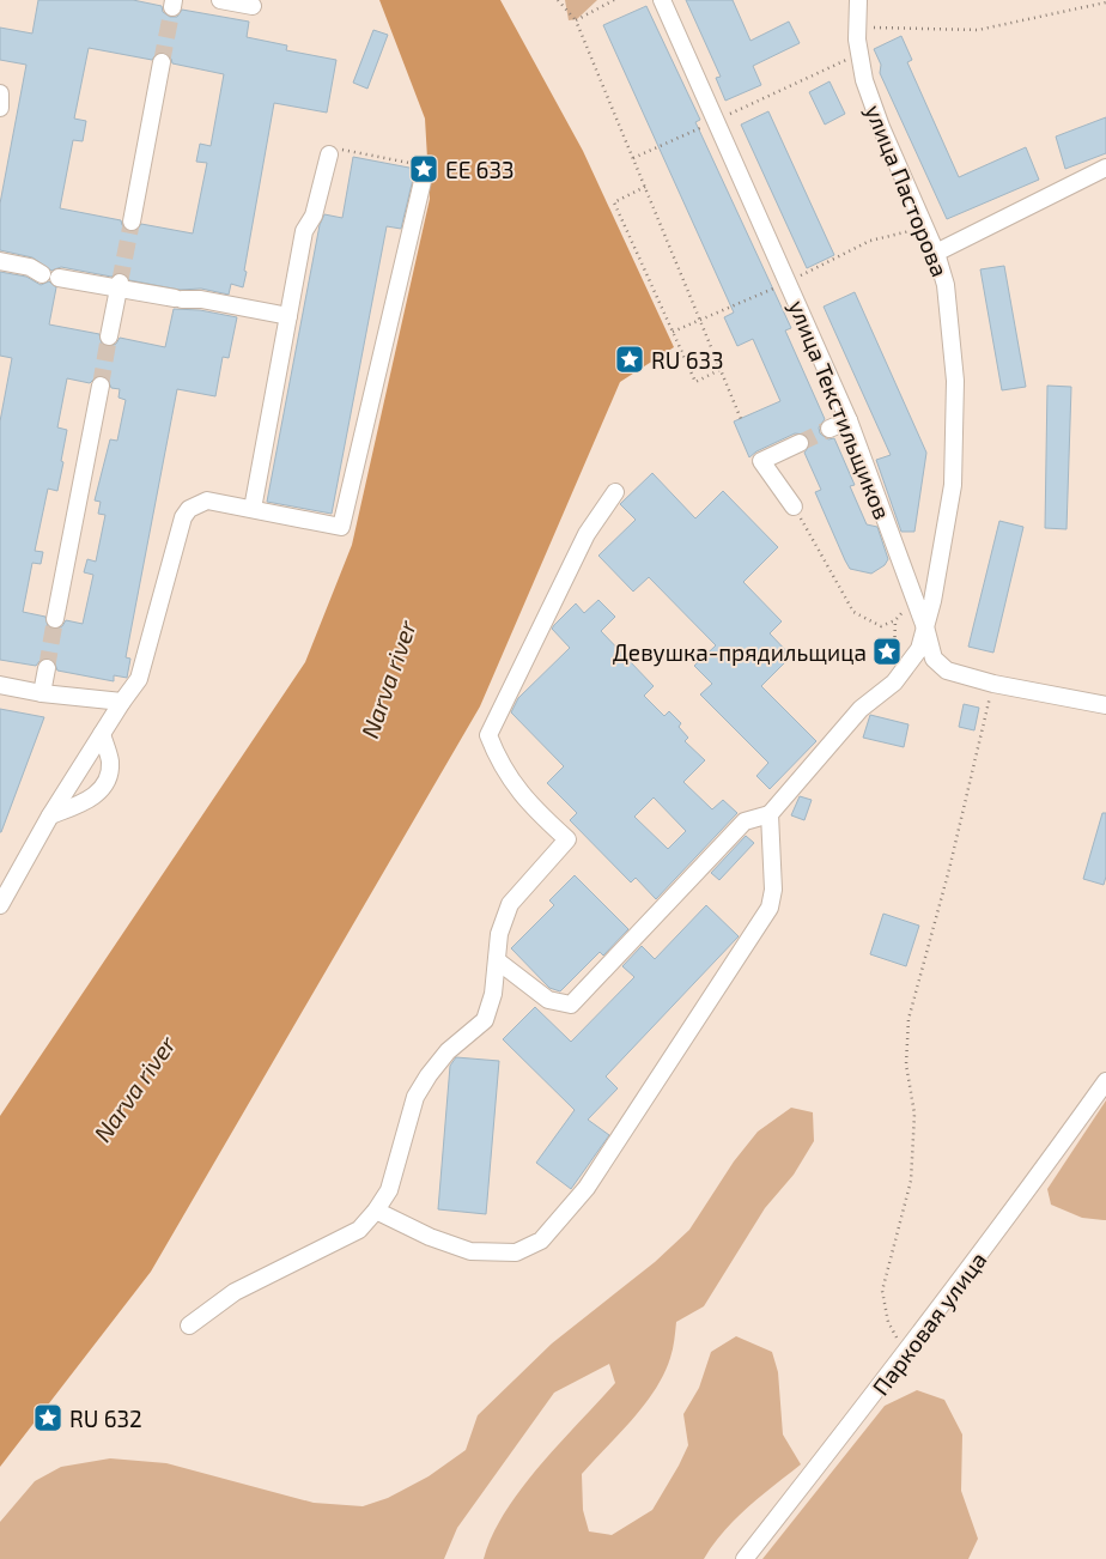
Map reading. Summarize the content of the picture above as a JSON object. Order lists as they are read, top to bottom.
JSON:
{
  "streets": {
    "street": ["улица Пасторова", "улица Текстильщиков", "Парковая улица"]
  },
  "crossings": [
    ["улица Пасторова", "улица Текстильщиков"]
  ],
  "water": ["Narva river"],
  "places": {
    "place": [
      "EE 633",
      "RU 633",
      "Девушка-прядильщица",
      "RU 632"
    ]
  }
}
